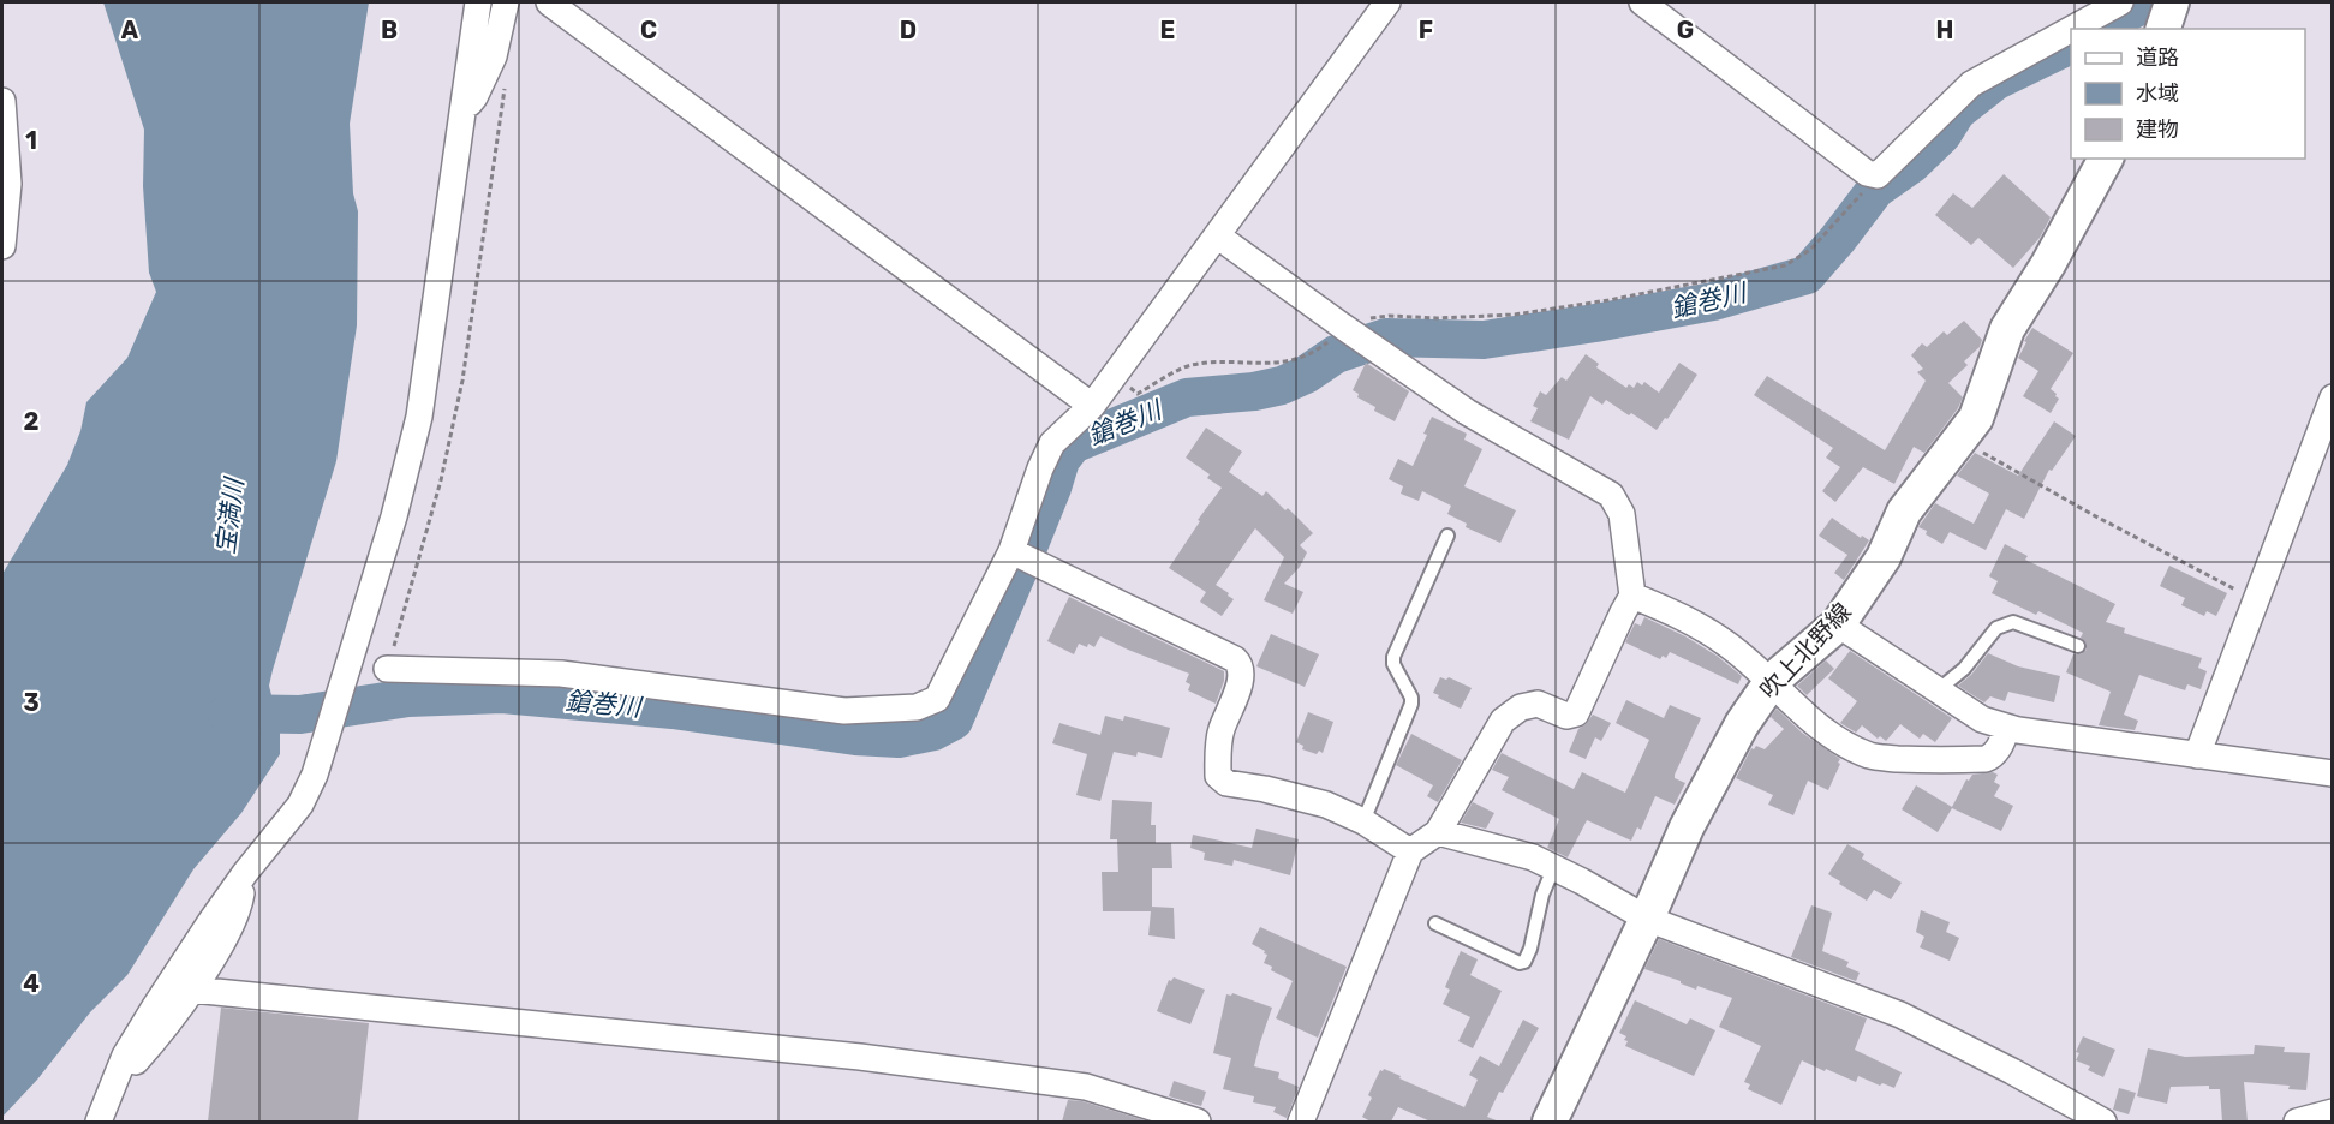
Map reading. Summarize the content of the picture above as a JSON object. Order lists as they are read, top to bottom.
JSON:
{
  "streets": {
    "main road": ["吹上北野線"]
  },
  "water": ["鎗巻川", "宝満川"],
  "legend": ["道路", "水域", "建物"],
  "grid": {
    "columns": [
      "A",
      "B",
      "C",
      "D",
      "E",
      "F",
      "G",
      "H"
    ],
    "rows": [
      "1",
      "2",
      "3",
      "4"
    ]
  }
}
